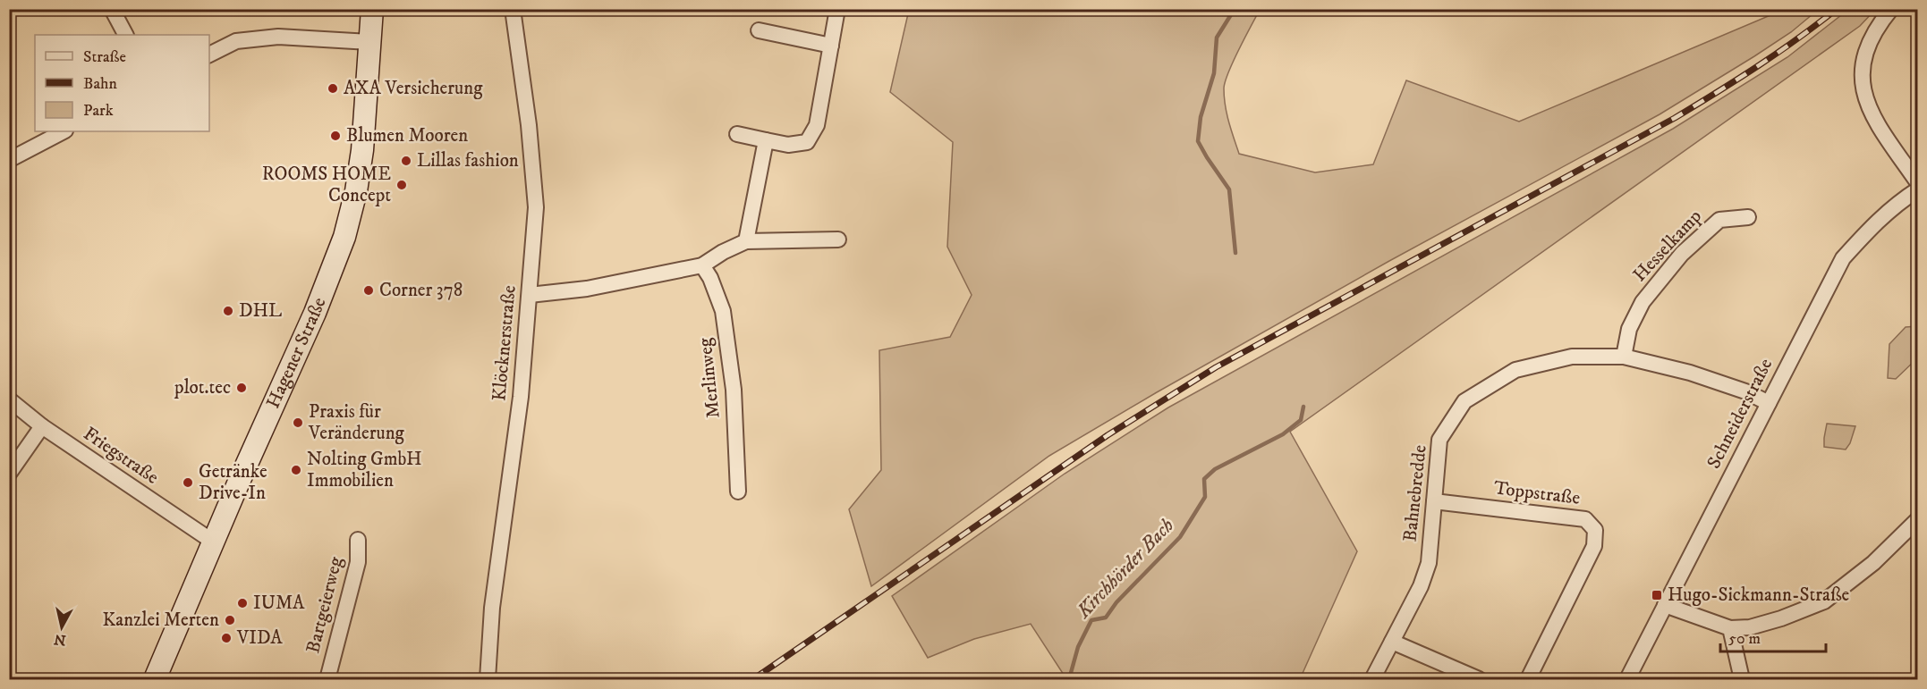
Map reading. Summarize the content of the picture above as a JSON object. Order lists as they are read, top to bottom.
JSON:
{
  "streets": {
    "main road": ["Hagener Straße"],
    "street": [
      "Hesselkamp",
      "Klöcknerstraße",
      "Merlinweg",
      "Schneiderstraße",
      "Friegstraße",
      "Bahnebredde",
      "Toppstraße",
      "Bartgeierweg"
    ]
  },
  "crossings": [
    ["Hesselkamp", "Bahnebredde"],
    ["Hagener Straße", "Friegstraße"],
    ["Schneiderstraße", "Bahnebredde"],
    ["Bahnebredde", "Toppstraße"]
  ],
  "water": ["Kirchhörder Bach"],
  "places": {
    "other": [
      "AXA Versicherung",
      "Blumen Mooren",
      "Lillas fashion",
      "ROOMS HOME Concept",
      "Corner 378",
      "DHL",
      "plot.tec",
      "Praxis für Veränderung",
      "Nolting GmbH Immobilien",
      "Getränke Drive-In",
      "IUMA",
      "Kanzlei Merten",
      "VIDA"
    ],
    "transit": ["Hugo-Sickmann-Straße"]
  },
  "legend": ["Straße", "Bahn", "Park"],
  "scale_bar": "50 m",
  "north": "bottom"
}
